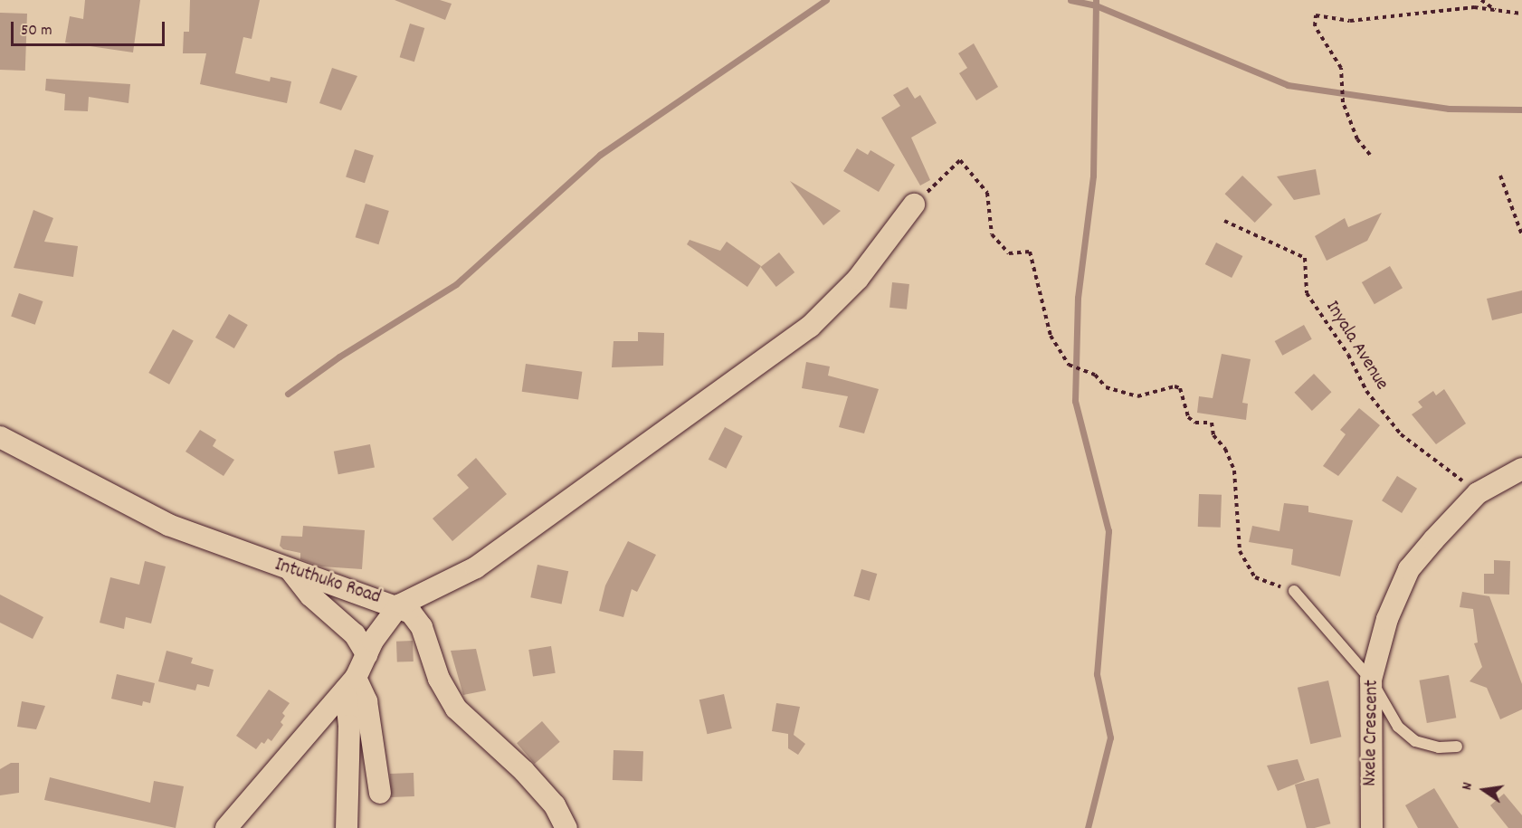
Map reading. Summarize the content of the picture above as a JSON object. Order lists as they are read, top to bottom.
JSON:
{
  "streets": {
    "street": ["Intuthuko Road", "Nxele Crescent"],
    "path": ["Inyala Avenue"]
  },
  "crossings": [
    ["Inyala Avenue", "Nxele Crescent"]
  ],
  "scale_bar": "50 m",
  "north": "left"
}
